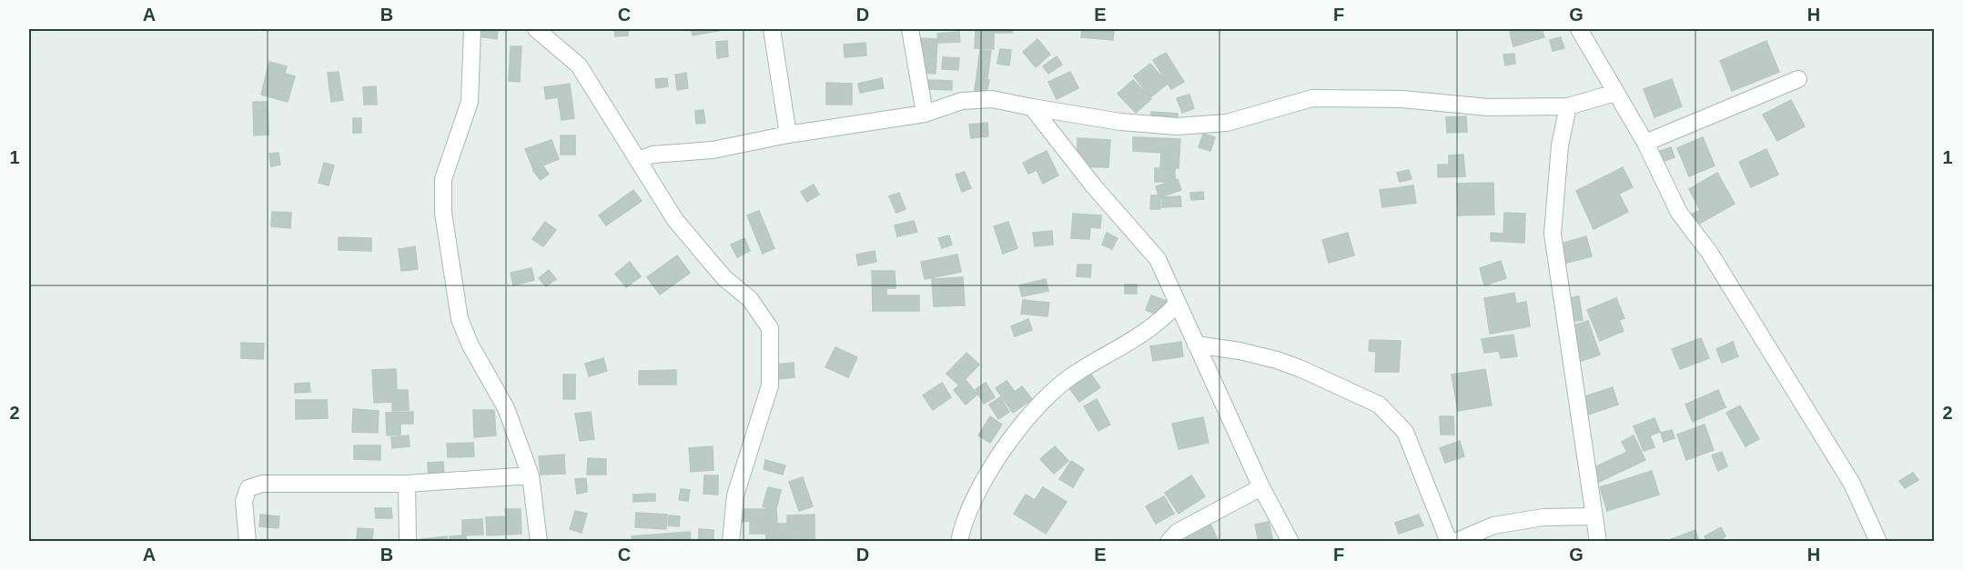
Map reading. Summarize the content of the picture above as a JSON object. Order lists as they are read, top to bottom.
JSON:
{
  "grid": {
    "columns": [
      "A",
      "B",
      "C",
      "D",
      "E",
      "F",
      "G",
      "H"
    ],
    "rows": ["1", "2"]
  }
}
